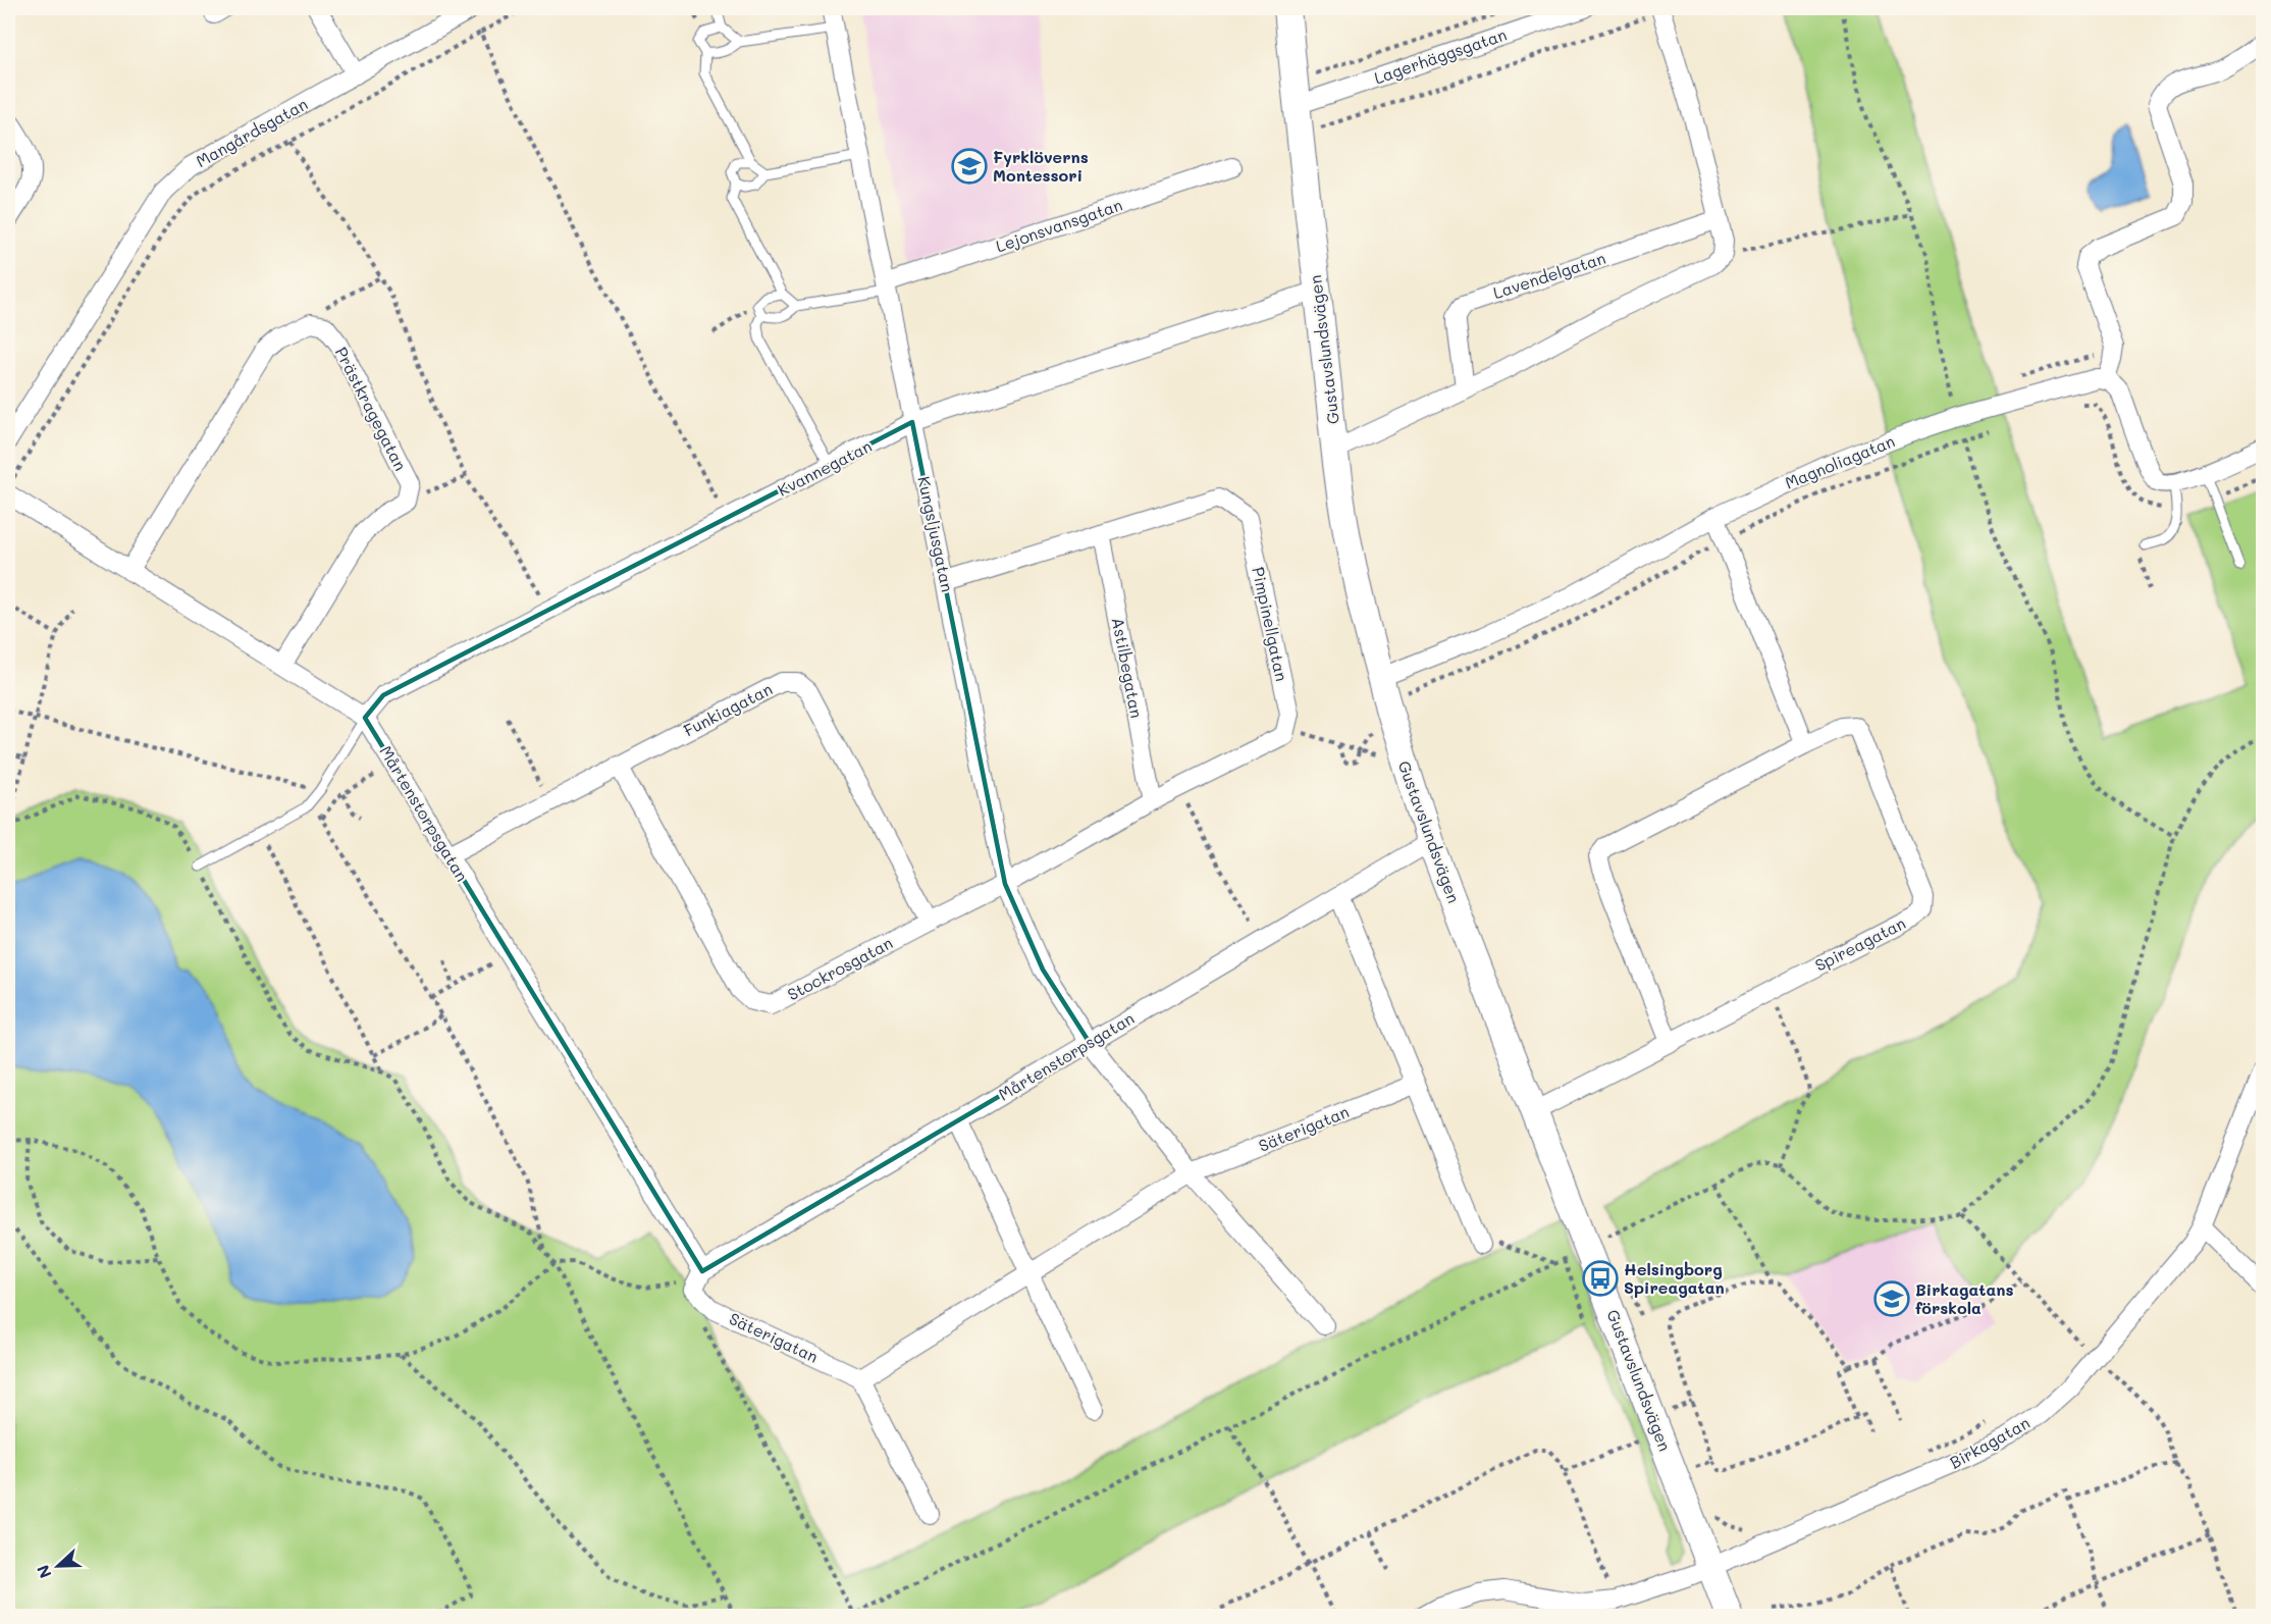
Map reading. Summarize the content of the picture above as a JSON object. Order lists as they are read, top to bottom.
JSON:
{
  "streets": {
    "street": [
      "Lagerhäggsgatan",
      "Mangårdsgatan",
      "Lejonsvansgatan",
      "Lavendelgatan",
      "Gustavslundsvägen",
      "Prästkragegatan",
      "Magnoliagatan",
      "Kvannegatan",
      "Kungsljusgatan",
      "Pimpinellgatan",
      "Astilbegatan",
      "Funkiagatan",
      "Mårtenstorpsgatan",
      "Spireagatan",
      "Stockrosgatan",
      "Säterigatan",
      "Birkagatan"
    ]
  },
  "crossings": [
    ["Lagerhäggsgatan", "Gustavslundsvägen"],
    ["Lejonsvansgatan", "Kungsljusgatan"],
    ["Gustavslundsvägen", "Magnoliagatan"],
    ["Gustavslundsvägen", "Kvannegatan"],
    ["Gustavslundsvägen", "Mårtenstorpsgatan"],
    ["Gustavslundsvägen", "Spireagatan"],
    ["Gustavslundsvägen", "Birkagatan"],
    ["Kvannegatan", "Kungsljusgatan"],
    ["Kvannegatan", "Mårtenstorpsgatan"],
    ["Kungsljusgatan", "Pimpinellgatan"],
    ["Kungsljusgatan", "Mårtenstorpsgatan"],
    ["Kungsljusgatan", "Stockrosgatan"],
    ["Pimpinellgatan", "Astilbegatan"],
    ["Funkiagatan", "Mårtenstorpsgatan"],
    ["Funkiagatan", "Stockrosgatan"]
  ],
  "places": {
    "school or university": ["Fyrklöverns Montessori", "Birkagatans förskola"],
    "bus stop": ["Helsingborg Spireagatan"]
  },
  "north": "left"
}
